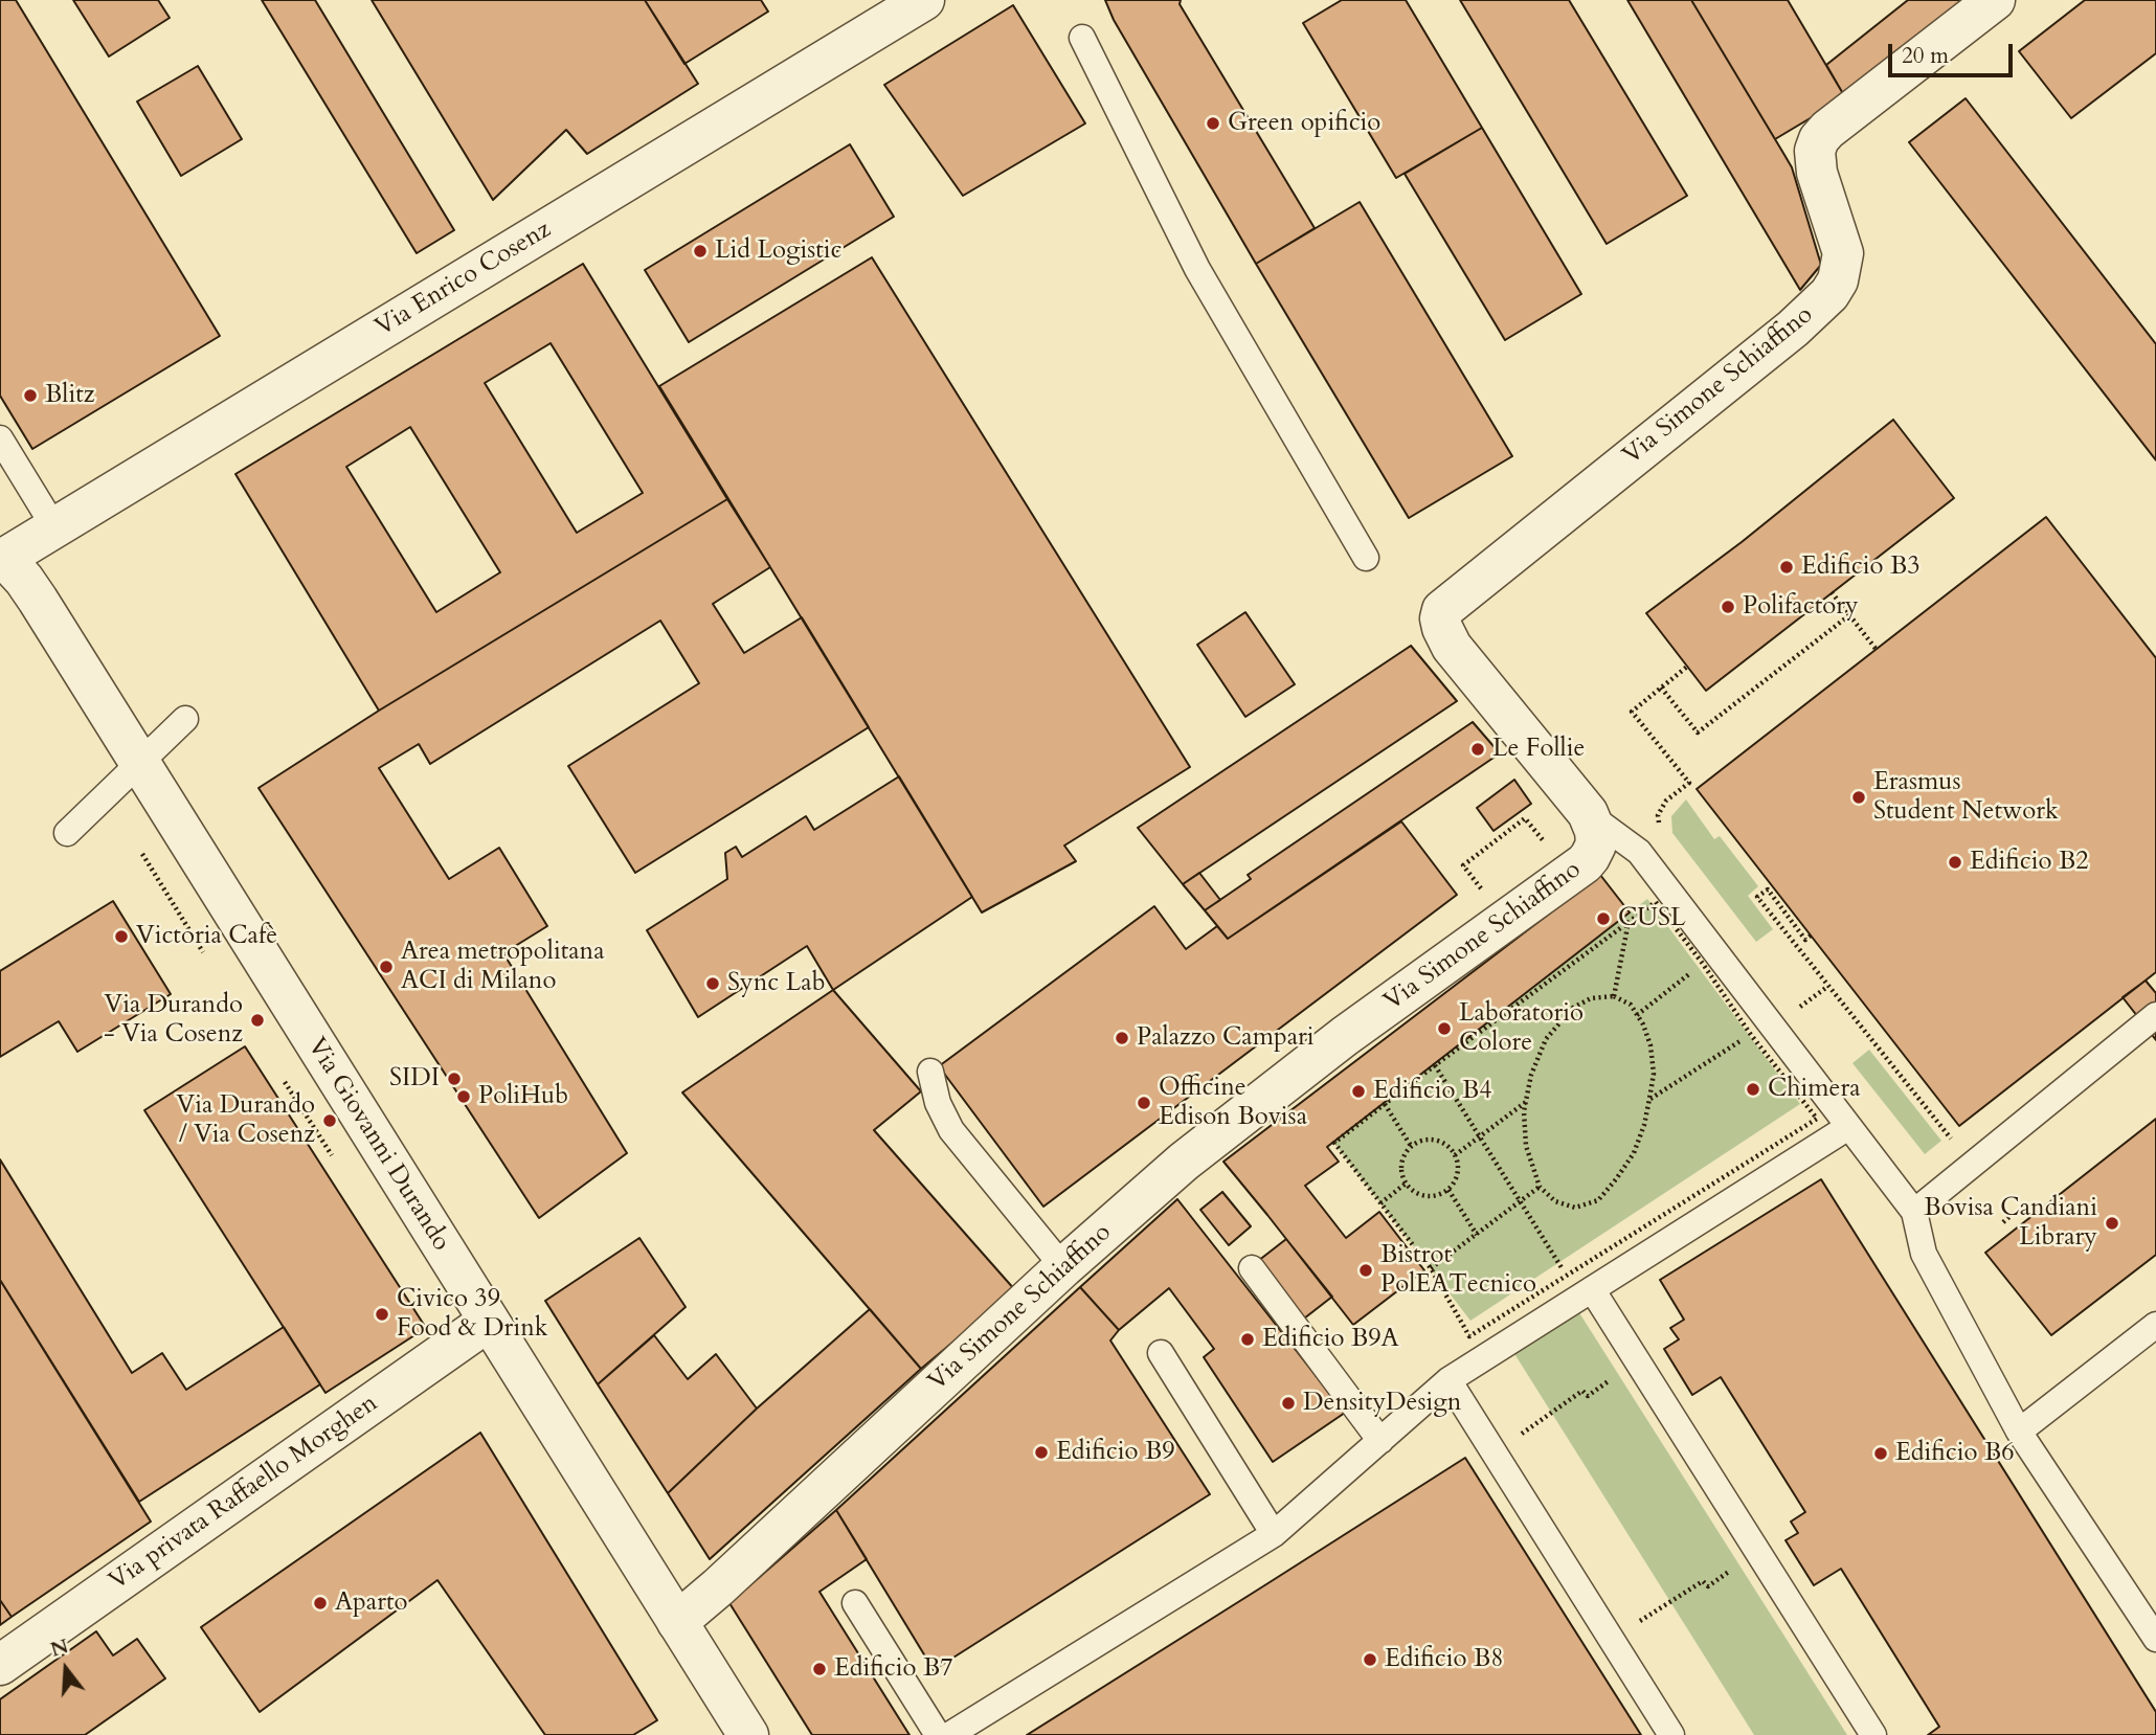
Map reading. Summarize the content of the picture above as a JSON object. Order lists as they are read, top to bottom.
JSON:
{
  "streets": {
    "street": [
      "Via Enrico Cosenz",
      "Via Simone Schiaffino",
      "Via Giovanni Durando",
      "Via privata Raffaello Morghen"
    ]
  },
  "crossings": [
    ["Via Enrico Cosenz", "Via Giovanni Durando"],
    ["Via Simone Schiaffino", "Via Giovanni Durando"],
    ["Via Giovanni Durando", "Via privata Raffaello Morghen"]
  ],
  "places": [
    "Green opificio",
    "Lid Logistic",
    "Blitz",
    "Edificio B3",
    "Polifactory",
    "Le Follie",
    "Erasmus Student Network",
    "Edificio B2",
    "CUSL",
    "Victoria Cafè",
    "Area metropolitana ACI di Milano",
    "Sync Lab",
    "Via Durando - Via Cosenz",
    "Laboratorio Colore",
    "Palazzo Campari",
    "SIDI",
    "Chimera",
    "Edificio B4",
    "PoliHub",
    "Officine Edison Bovisa",
    "Via Durando / Via Cosenz",
    "Bovisa Candiani Library",
    "Bistrot PolEATecnico",
    "Civico 39 Food & Drink",
    "Edificio B9A",
    "DensityDesign",
    "Edificio B9",
    "Edificio B6",
    "Aparto",
    "Edificio B8",
    "Edificio B7"
  ],
  "scale_bar": "20 m",
  "north": "top"
}
